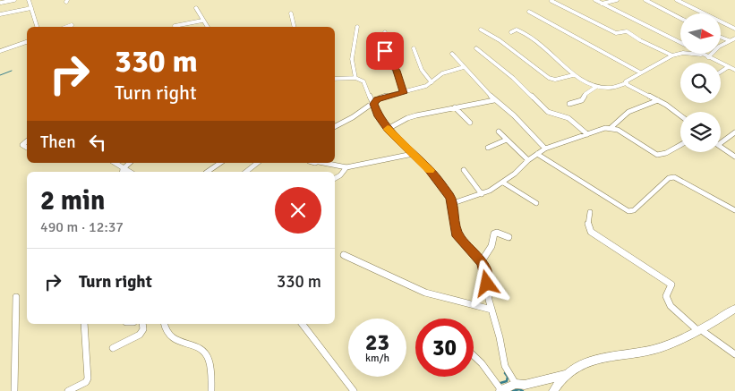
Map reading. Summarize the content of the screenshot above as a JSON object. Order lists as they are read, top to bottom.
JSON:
{
  "north": "right",
  "page": {
    "turn": ["330 m", "Turn right"],
    "then": "Then",
    "heading": ["2 min", "490 m · 12:37"],
    "list": [
      {
        "name": "Turn right",
        "value": "330 m"
      }
    ],
    "speed": "23 km/h",
    "limit": "30"
  }
}
